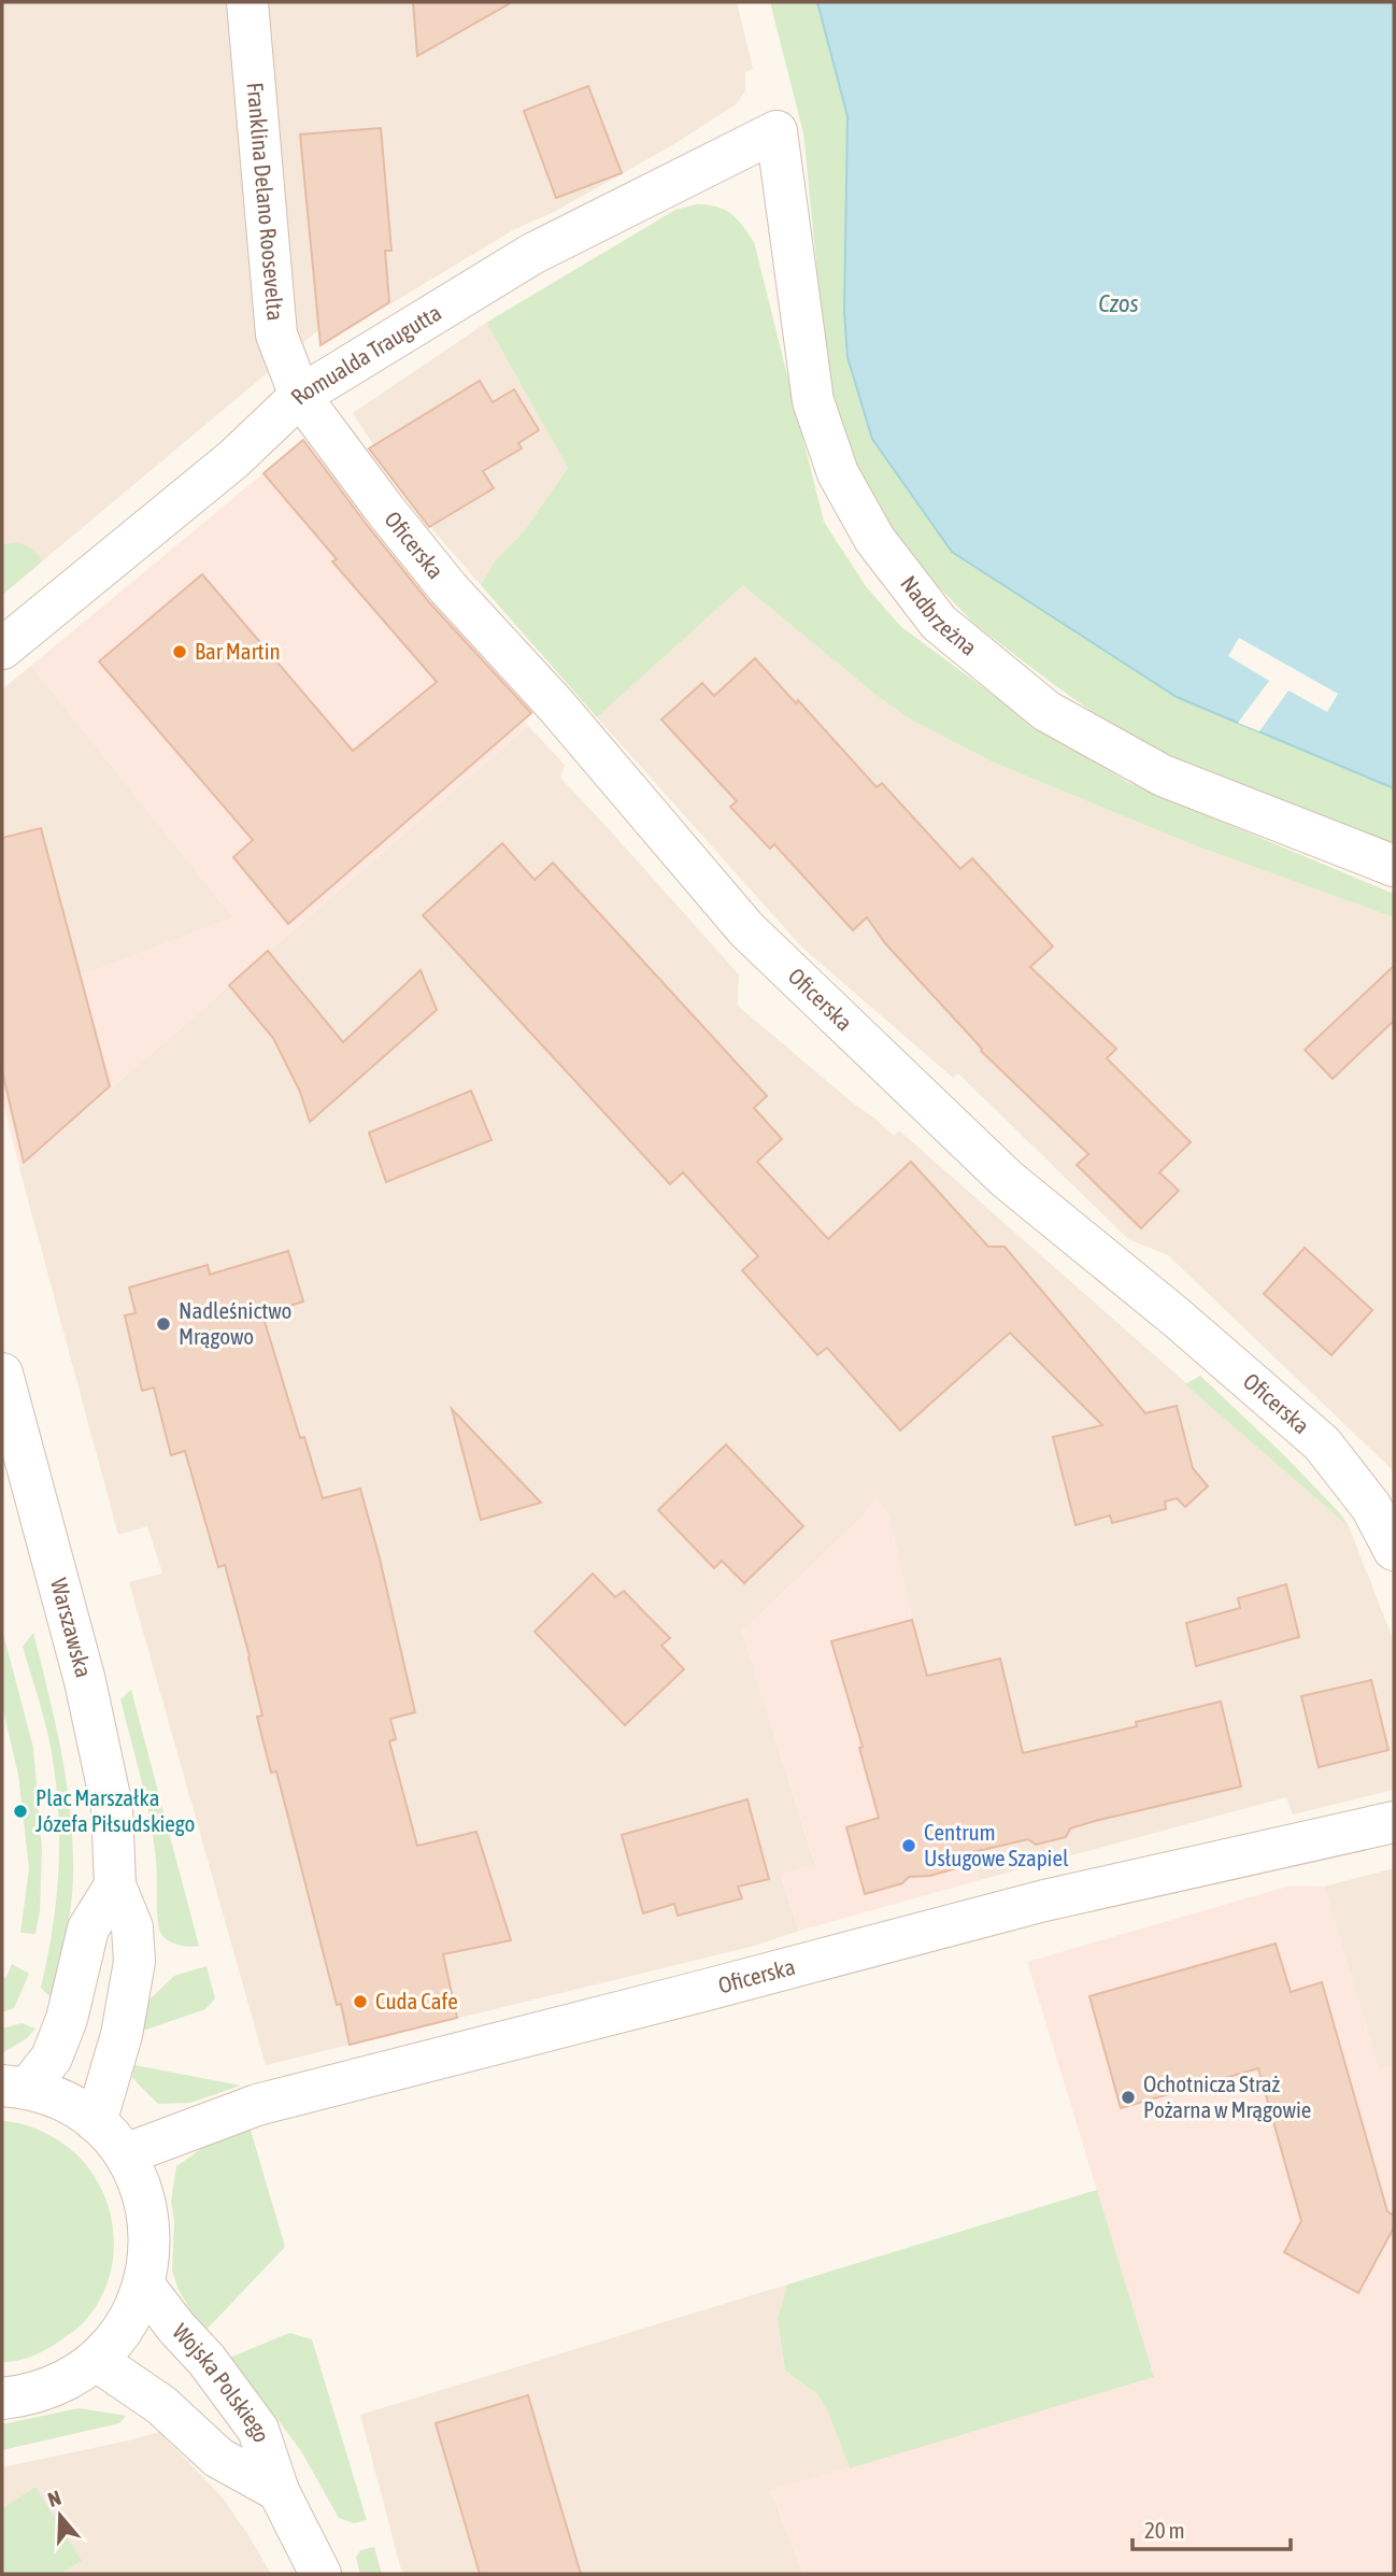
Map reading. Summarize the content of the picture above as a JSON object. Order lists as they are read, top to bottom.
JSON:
{
  "streets": {
    "street": [
      "Franklina Delano Roosevelta",
      "Romualda Traugutta",
      "Oficerska",
      "Nadbrzeżna",
      "Warszawska",
      "Wojska Polskiego"
    ]
  },
  "crossings": [
    ["Franklina Delano Roosevelta", "Romualda Traugutta"],
    ["Franklina Delano Roosevelta", "Oficerska"],
    ["Romualda Traugutta", "Oficerska"],
    ["Romualda Traugutta", "Nadbrzeżna"]
  ],
  "water": ["Czos"],
  "places": [
    "Bar Martin",
    "Nadleśnictwo Mrągowo",
    "Plac Marszałka Józefa Piłsudskiego",
    "Centrum Usługowe Szapiel",
    "Cuda Cafe",
    "Ochotnicza Straż Pożarna w Mrągowie"
  ],
  "scale_bar": "20 m",
  "north": "top"
}
